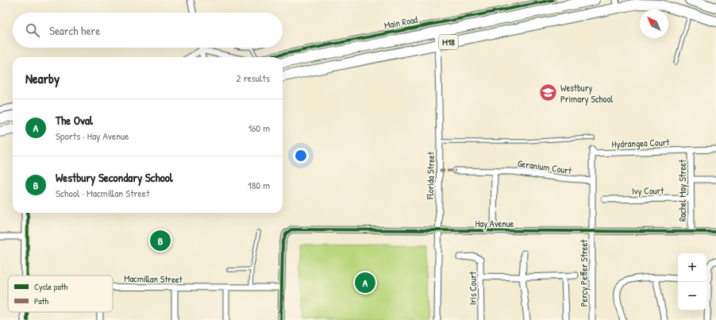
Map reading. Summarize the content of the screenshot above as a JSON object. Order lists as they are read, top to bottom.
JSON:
{
  "streets": {
    "main road": ["Main Road", "M18"],
    "street": [
      "Hydrangea Court",
      "Geranium Court",
      "Florida Street",
      "Ivy Court",
      "Rachel May Street",
      "Hay Avenue",
      "Percy Peffer Street",
      "Macmillan Street",
      "Iris Court"
    ]
  },
  "crossings": [
    ["Main Road", "Florida Street"],
    ["M18", "Florida Street"],
    ["Hydrangea Court", "Rachel May Street"],
    ["Hydrangea Court", "Percy Peffer Street"],
    ["Geranium Court", "Percy Peffer Street"],
    ["Florida Street", "Hay Avenue"],
    ["Ivy Court", "Rachel May Street"],
    ["Rachel May Street", "Hay Avenue"],
    ["Hay Avenue", "Percy Peffer Street"],
    ["Hay Avenue", "Macmillan Street"]
  ],
  "places": {
    "school or university": ["Westbury Primary School"]
  },
  "legend": ["Cycle path", "Path"],
  "north": "top left",
  "page": {
    "search": "Search here",
    "heading": ["Nearby", "2 results"],
    "list": [
      {
        "mark": "A",
        "name": "The Oval",
        "note": "Sports · Hay Avenue",
        "value": "160 m"
      },
      {
        "mark": "B",
        "name": "Westbury Secondary School",
        "note": "School · Macmillan Street",
        "value": "180 m"
      }
    ],
    "pins": ["B", "A"],
    "map_buttons": ["+", "−"]
  }
}
